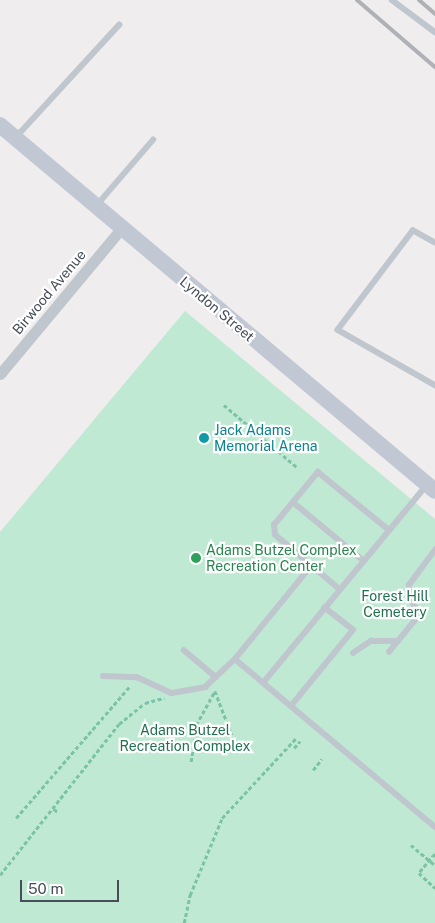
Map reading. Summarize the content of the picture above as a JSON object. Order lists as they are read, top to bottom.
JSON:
{
  "streets": {
    "street": ["Birwood Avenue", "Lyndon Street"]
  },
  "crossings": [
    ["Birwood Avenue", "Lyndon Street"]
  ],
  "parks": ["Forest Hill Cemetery", "Adams Butzel Recreation Complex"],
  "places": ["Jack Adams Memorial Arena", "Adams Butzel Complex Recreation Center"],
  "scale_bar": "50 m"
}
